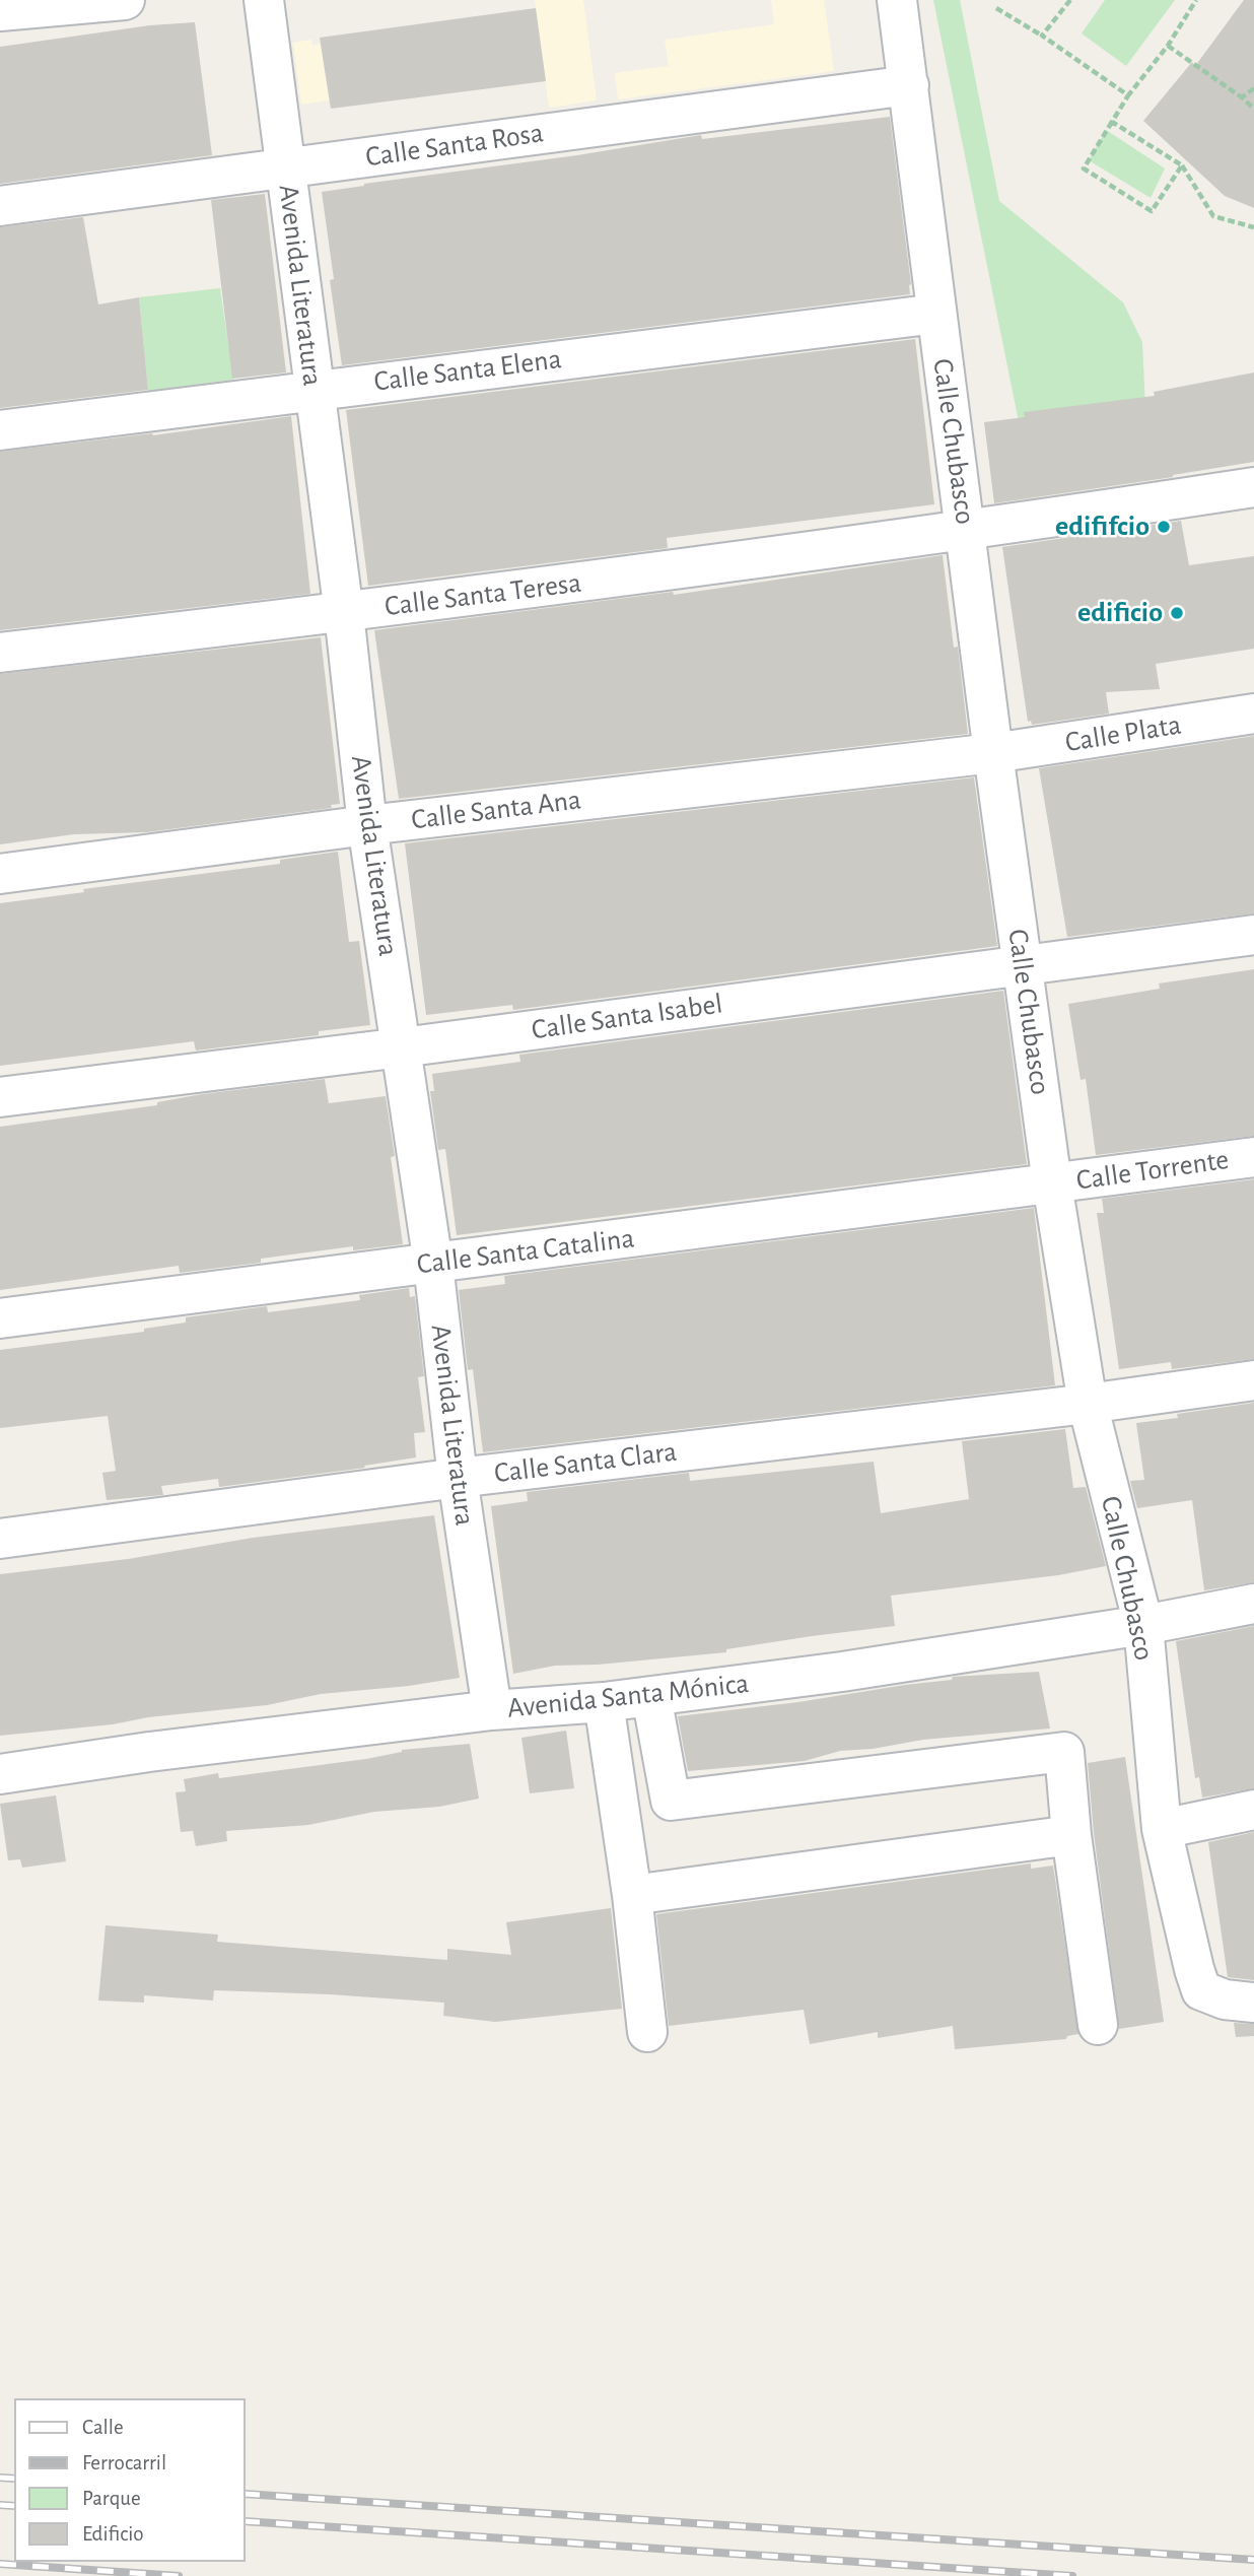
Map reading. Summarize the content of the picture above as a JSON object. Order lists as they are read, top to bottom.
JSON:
{
  "streets": {
    "street": [
      "Calle Santa Rosa",
      "Avenida Literatura",
      "Calle Santa Elena",
      "Calle Chubasco",
      "Calle Santa Teresa",
      "Calle Plata",
      "Calle Santa Ana",
      "Calle Santa Isabel",
      "Calle Torrente",
      "Calle Santa Catalina",
      "Calle Santa Clara",
      "Avenida Santa Mónica"
    ]
  },
  "crossings": [
    ["Calle Santa Rosa", "Avenida Literatura"],
    ["Calle Santa Rosa", "Calle Chubasco"],
    ["Avenida Literatura", "Calle Santa Elena"],
    ["Avenida Literatura", "Calle Santa Teresa"],
    ["Avenida Literatura", "Calle Santa Ana"],
    ["Avenida Literatura", "Calle Santa Isabel"],
    ["Avenida Literatura", "Calle Santa Catalina"],
    ["Avenida Literatura", "Calle Santa Clara"],
    ["Avenida Literatura", "Avenida Santa Mónica"],
    ["Calle Santa Elena", "Calle Chubasco"],
    ["Calle Chubasco", "Calle Santa Teresa"],
    ["Calle Chubasco", "Calle Plata"],
    ["Calle Chubasco", "Calle Santa Ana"],
    ["Calle Chubasco", "Calle Santa Isabel"],
    ["Calle Chubasco", "Calle Torrente"],
    ["Calle Chubasco", "Calle Santa Catalina"],
    ["Calle Chubasco", "Calle Santa Clara"],
    ["Calle Chubasco", "Avenida Santa Mónica"],
    ["Calle Plata", "Calle Santa Ana"],
    ["Calle Torrente", "Calle Santa Catalina"]
  ],
  "places": ["edififcio", "edificio"],
  "legend": [
    "Calle",
    "Ferrocarril",
    "Parque",
    "Edificio"
  ]
}
